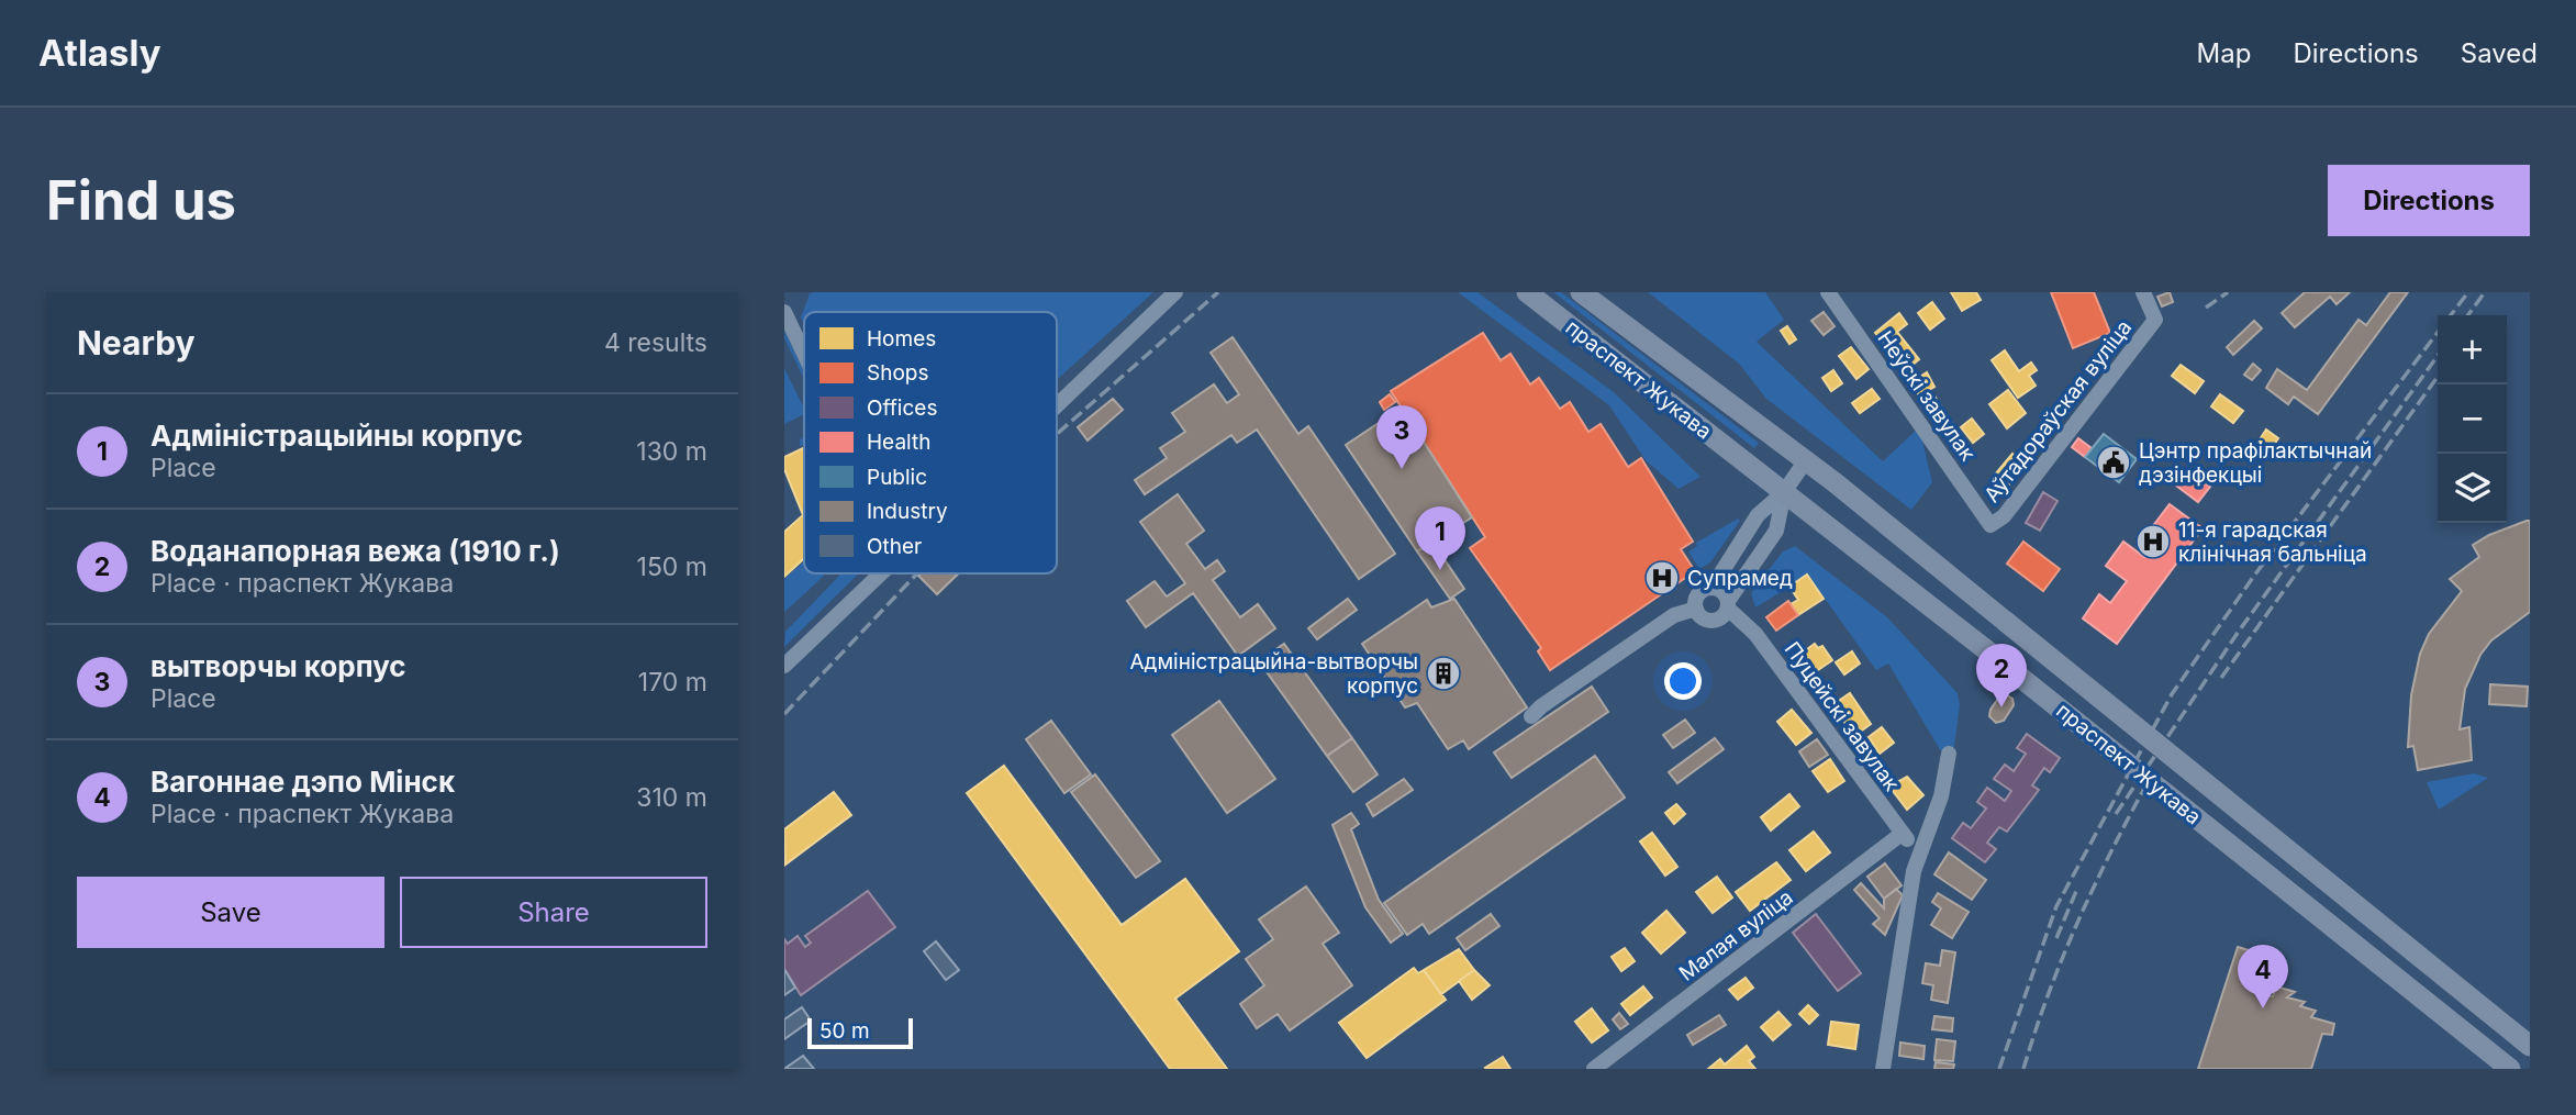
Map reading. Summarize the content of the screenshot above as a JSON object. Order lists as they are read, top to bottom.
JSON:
{
  "streets": {
    "main road": ["праспект Жукава"],
    "street": [
      "Неўскі завулак",
      "Аўтадораўская вуліца",
      "Пуцейскі завулак",
      "Малая вуліца"
    ]
  },
  "crossings": [
    ["Неўскі завулак", "Аўтадораўская вуліца"],
    ["Пуцейскі завулак", "Малая вуліца"]
  ],
  "places": {
    "public building": ["Цэнтр прафілактычнай дэзінфекцыі"],
    "hospital": ["11-я гарадская клінічная бальніца", "Супрамед"],
    "building": ["Адміністрацыйна-вытворчы корпус"]
  },
  "legend": [
    "Homes",
    "Shops",
    "Offices",
    "Health",
    "Public",
    "Industry",
    "Other"
  ],
  "scale_bar": "50 m",
  "page": {
    "header": "Atlasly",
    "nav": ["Map", "Directions", "Saved"],
    "buttons": [
      "Directions",
      ["Save", "Share"]
    ],
    "title": "Find us",
    "heading": ["Nearby", "4 results"],
    "map_buttons": ["+", "−"],
    "list": [
      {
        "mark": "1",
        "name": "Адміністрацыйны корпус",
        "note": "Place",
        "value": "130 m"
      },
      {
        "mark": "2",
        "name": "Воданапорная вежа (1910 г.)",
        "note": "Place · праспект Жукава",
        "value": "150 m"
      },
      {
        "mark": "3",
        "name": "вытворчы корпус",
        "note": "Place",
        "value": "170 m"
      },
      {
        "mark": "4",
        "name": "Вагоннае дэпо Мінск",
        "note": "Place · праспект Жукава",
        "value": "310 m"
      }
    ],
    "pins": [
      "3",
      "1",
      "2",
      "4"
    ],
    "scale": "50 m"
  }
}
